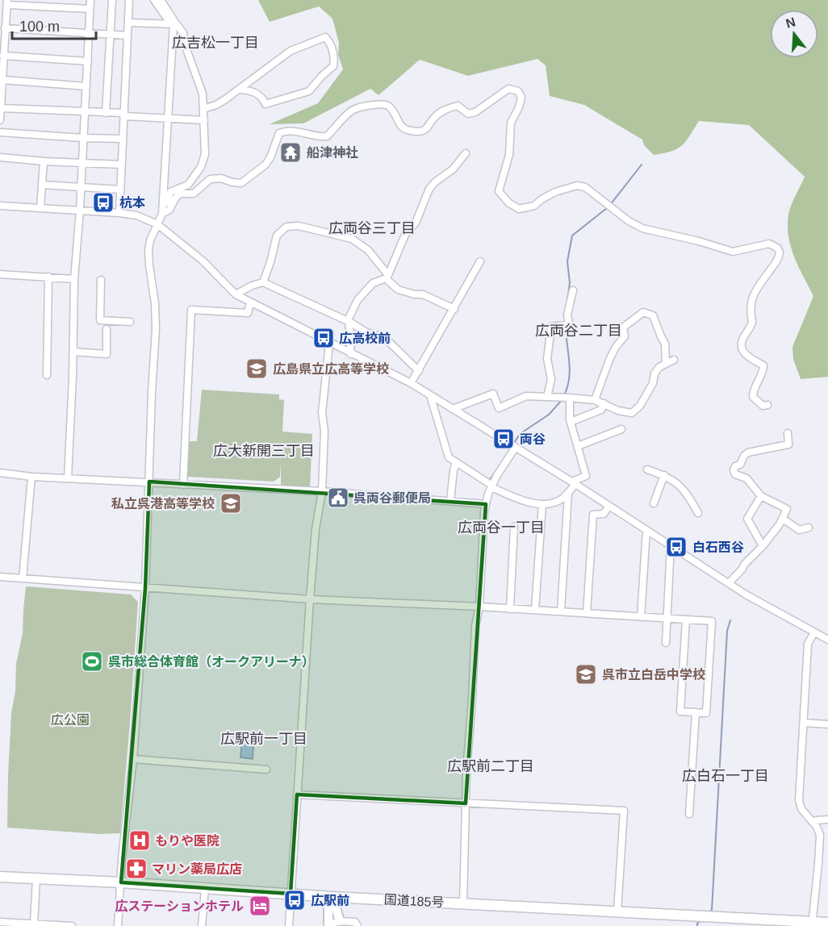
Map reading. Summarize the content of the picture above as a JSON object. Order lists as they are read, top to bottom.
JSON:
{
  "streets": {
    "highway": ["国道185号"]
  },
  "districts": [
    "広吉松一丁目",
    "広両谷三丁目",
    "広両谷二丁目",
    "広大新開三丁目",
    "広両谷一丁目",
    "広駅前一丁目",
    "広駅前二丁目",
    "広白石一丁目"
  ],
  "parks": ["広公園"],
  "places": {
    "temple": ["船津神社"],
    "bus stop": [
      "杭本",
      "広高校前",
      "両谷",
      "白石西谷",
      "広駅前"
    ],
    "school or university": ["広島県立広高等学校", "私立呉港高等学校", "呉市立白岳中学校"],
    "public building": ["呉両谷郵便局"],
    "sports": ["呉市総合体育館（オークアリーナ）"],
    "hospital": ["もりや医院"],
    "pharmacy": ["マリン薬局広店"],
    "hotel": ["広ステーションホテル"]
  },
  "scale_bar": "100 m",
  "north": "top"
}
